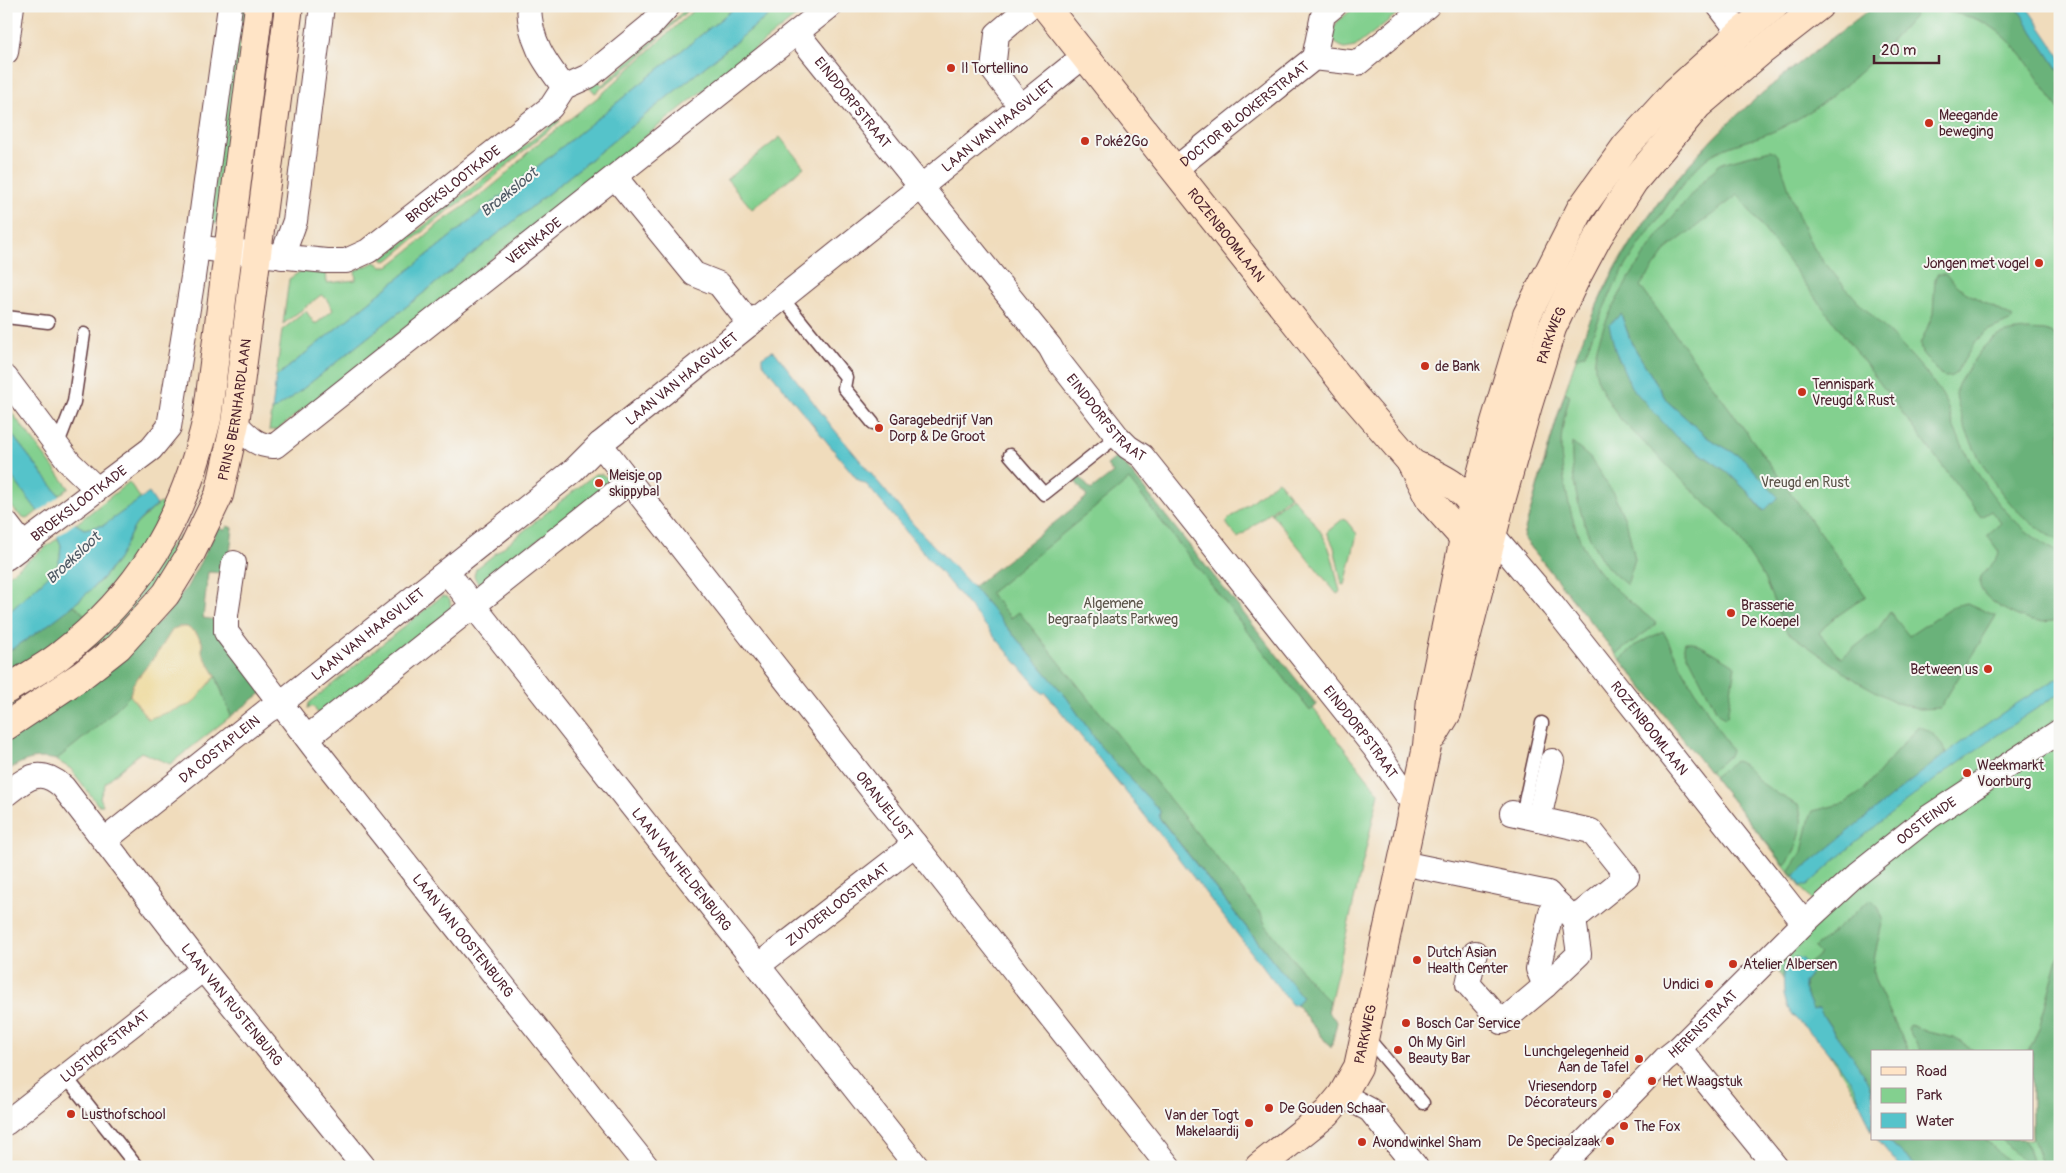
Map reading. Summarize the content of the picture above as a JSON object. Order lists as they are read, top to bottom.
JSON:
{
  "streets": {
    "street": [
      "EINDDORPSTRAAT",
      "DOCTOR BLOOKERSTRAAT",
      "LAAN VAN HAAGVLIET",
      "BROEKSLOOTKADE",
      "ROZENBOOMLAAN",
      "VEENKADE",
      "PARKWEG",
      "PRINS BERNHARDLAAN",
      "DA COSTAPLEIN",
      "ORANJELUST",
      "OOSTEINDE",
      "LAAN VAN HELDENBURG",
      "ZUYDERLOOSTRAAT",
      "LAAN VAN OOSTENBURG",
      "LAAN VAN RUSTENBURG",
      "HERENSTRAAT",
      "LUSTHOFSTRAAT"
    ]
  },
  "crossings": [
    ["EINDDORPSTRAAT", "LAAN VAN HAAGVLIET"],
    ["EINDDORPSTRAAT", "VEENKADE"],
    ["EINDDORPSTRAAT", "PARKWEG"],
    ["DOCTOR BLOOKERSTRAAT", "ROZENBOOMLAAN"],
    ["LAAN VAN HAAGVLIET", "ROZENBOOMLAAN"],
    ["LAAN VAN HAAGVLIET", "DA COSTAPLEIN"],
    ["LAAN VAN HAAGVLIET", "ORANJELUST"],
    ["LAAN VAN HAAGVLIET", "LAAN VAN HELDENBURG"],
    ["LAAN VAN HAAGVLIET", "LAAN VAN OOSTENBURG"],
    ["BROEKSLOOTKADE", "PRINS BERNHARDLAAN"],
    ["ROZENBOOMLAAN", "PARKWEG"],
    ["ROZENBOOMLAAN", "OOSTEINDE"],
    ["ROZENBOOMLAAN", "HERENSTRAAT"],
    ["VEENKADE", "PRINS BERNHARDLAAN"],
    ["DA COSTAPLEIN", "LAAN VAN OOSTENBURG"],
    ["DA COSTAPLEIN", "LAAN VAN RUSTENBURG"],
    ["ORANJELUST", "ZUYDERLOOSTRAAT"],
    ["OOSTEINDE", "HERENSTRAAT"],
    ["LAAN VAN HELDENBURG", "ZUYDERLOOSTRAAT"],
    ["LAAN VAN RUSTENBURG", "LUSTHOFSTRAAT"]
  ],
  "water": ["Broeksloot"],
  "parks": ["Vreugd en Rust", "Algemene begraafplaats Parkweg"],
  "places": [
    "Il Tortellino",
    "Meegande beweging",
    "Poké2Go",
    "Jongen met vogel",
    "de Bank",
    "Tennispark Vreugd & Rust",
    "Garagebedrijf Van Dorp & De Groot",
    "Meisje op skippybal",
    "Brasserie De Koepel",
    "Between us",
    "Weekmarkt Voorburg",
    "Dutch Asian Health Center",
    "Atelier Albersen",
    "Undici",
    "Bosch Car Service",
    "Oh My Girl Beauty Bar",
    "Lunchgelegenheid Aan de Tafel",
    "Het Waagstuk",
    "Vriesendorp Décorateurs",
    "De Gouden Schaar",
    "Lusthofschool",
    "Van der Togt Makelaardij",
    "The Fox",
    "De Speciaalzaak",
    "Avondwinkel Sham"
  ],
  "legend": ["Road", "Park", "Water"],
  "scale_bar": "20 m"
}
